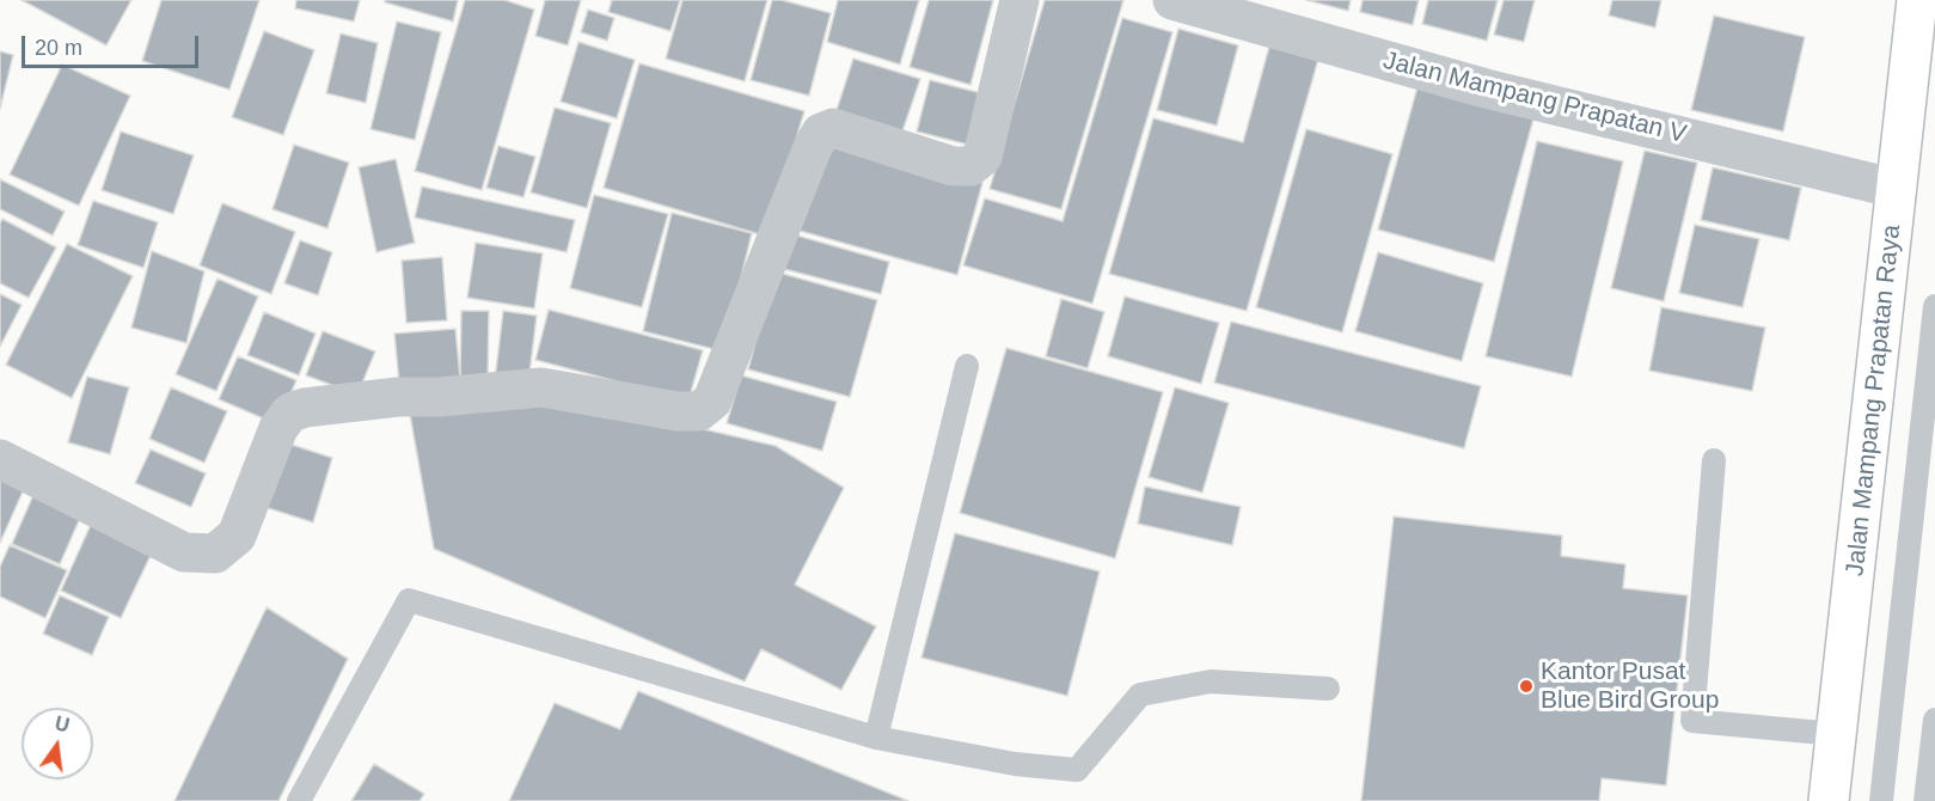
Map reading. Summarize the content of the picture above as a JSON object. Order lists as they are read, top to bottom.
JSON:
{
  "streets": {
    "main road": ["Jalan Mampang Prapatan Raya"],
    "street": ["Jalan Mampang Prapatan V"]
  },
  "crossings": [
    ["Jalan Mampang Prapatan V", "Jalan Mampang Prapatan Raya"]
  ],
  "places": ["Kantor Pusat Blue Bird Group"],
  "scale_bar": "20 m",
  "north": "top"
}
